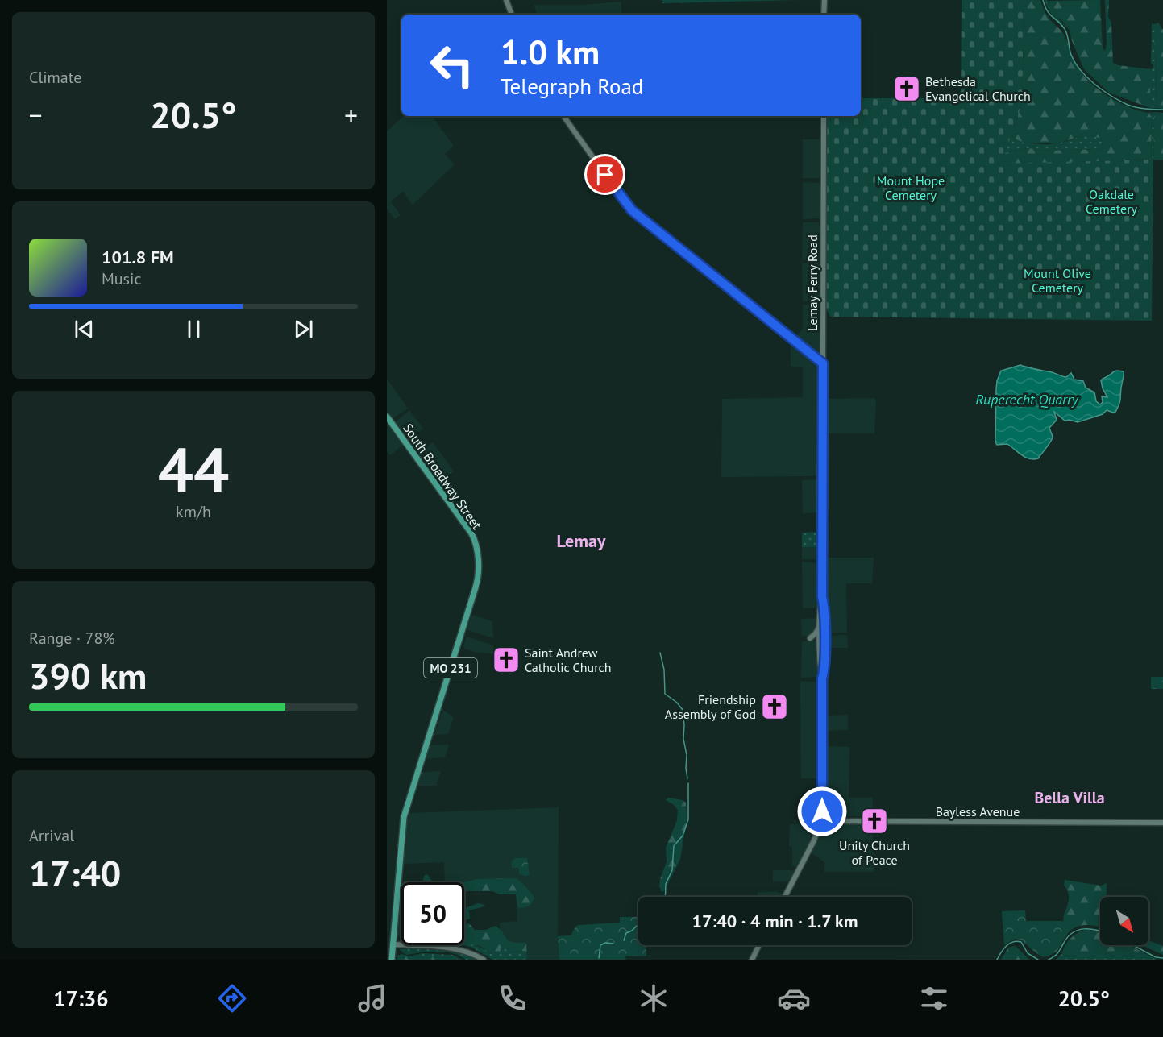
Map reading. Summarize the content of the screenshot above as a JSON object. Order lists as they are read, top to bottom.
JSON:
{
  "streets": {
    "main road": [
      "Lemay Ferry Road",
      "South Broadway Street",
      "MO 231",
      "Bayless Avenue"
    ]
  },
  "crossings": [
    ["Lemay Ferry Road", "Bayless Avenue"]
  ],
  "districts": ["Lemay", "Bella Villa"],
  "water": ["Ruperecht Quarry"],
  "parks": ["Mount Hope Cemetery", "Oakdale Cemetery", "Mount Olive Cemetery"],
  "places": {
    "church": [
      "Bethesda Evangelical Church",
      "Saint Andrew Catholic Church",
      "Friendship Assembly of God",
      "Unity Church of Peace"
    ]
  },
  "north": "bottom right",
  "page": {
    "tile": [
      "Climate",
      ["44", "km/h"],
      ["Range · 78%", "390 km"],
      ["Arrival", "17:40"]
    ],
    "turn": ["1.0 km", "Telegraph Road"],
    "heat": ["−", "20.5°", "+"],
    "song": ["101.8 FM", "Music"],
    "limit": "50",
    "trip": "17:40 · 4 min · 1.7 km",
    "tabs": ["17:36", "20.5°"]
  }
}
